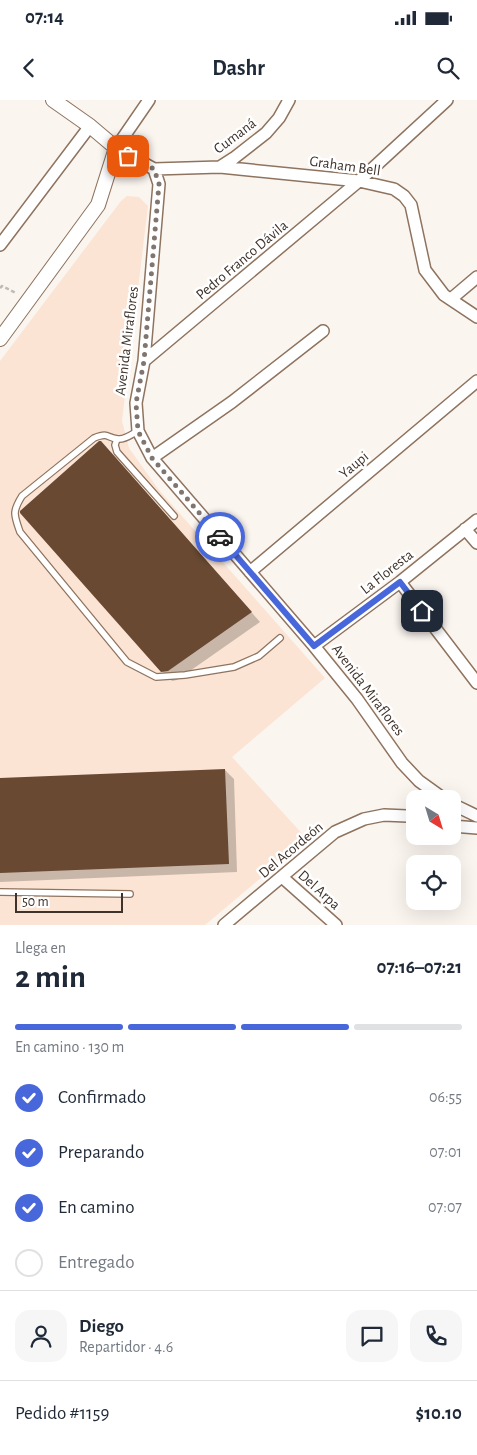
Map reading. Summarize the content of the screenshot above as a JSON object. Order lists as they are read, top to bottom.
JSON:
{
  "streets": {
    "street": [
      "Cumaná",
      "Graham Bell",
      "Pedro Franco Dávila",
      "Avenida Miraflores",
      "Yaupi",
      "La Floresta",
      "Del Acordeón",
      "Del Arpa"
    ]
  },
  "crossings": [
    ["Cumaná", "Graham Bell"],
    ["Cumaná", "Avenida Miraflores"],
    ["Graham Bell", "Pedro Franco Dávila"],
    ["Pedro Franco Dávila", "Avenida Miraflores"],
    ["Avenida Miraflores", "Yaupi"],
    ["Avenida Miraflores", "La Floresta"],
    ["Del Acordeón", "Del Arpa"]
  ],
  "scale_bar": "50 m",
  "north": "bottom right",
  "page": {
    "status": "07:14",
    "header": "Dashr",
    "scale": "50 m",
    "heading": ["2 min", "Llega en", "07:16–07:21"],
    "panel": [
      "Diego",
      "Repartidor · 4.6",
      "Pedido #1159",
      "$10.10"
    ],
    "bar": "En camino · 130 m",
    "list": [
      ["Confirmado", "06:55"],
      ["Preparando", "07:01"],
      ["En camino", "07:07"],
      "Entregado"
    ]
  }
}
